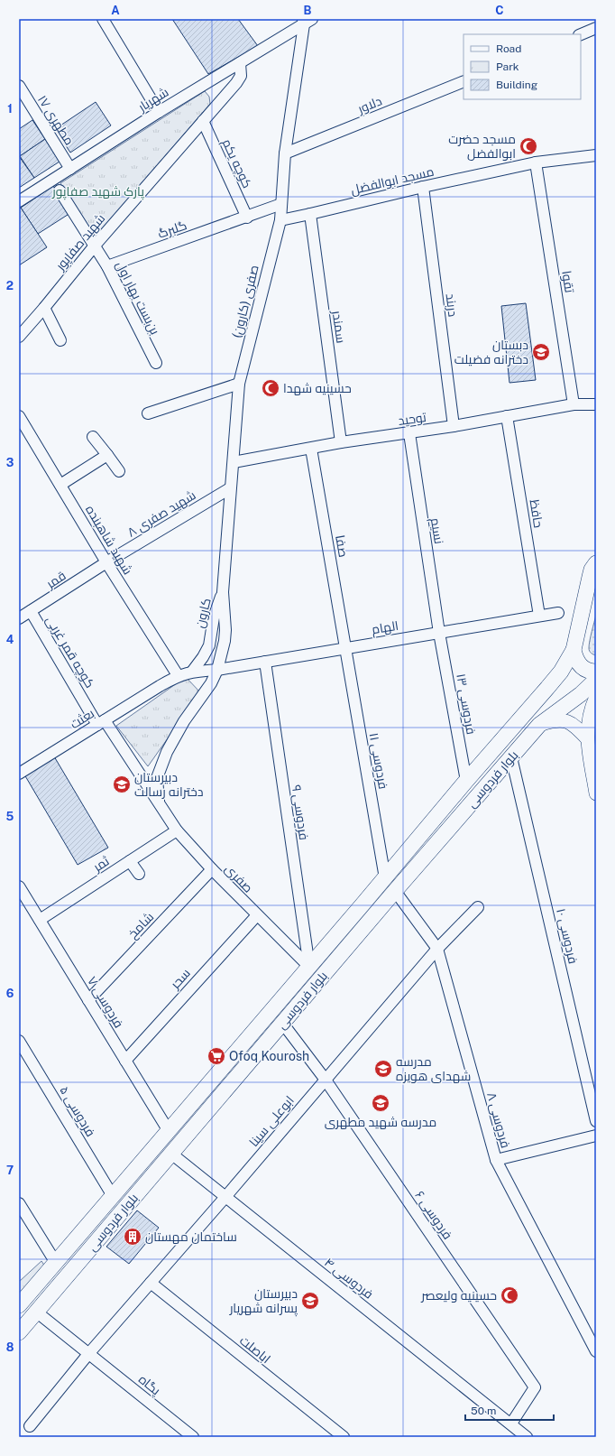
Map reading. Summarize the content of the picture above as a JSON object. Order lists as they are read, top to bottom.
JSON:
{
  "streets": {
    "main road": ["بلوار فردوسی"],
    "street": [
      "شهریار",
      "دلاور",
      "مطهری ۱۷",
      "کوچه یکم",
      "مسجد ابوالفضل",
      "گلبرگ",
      "شهید صفاپور",
      "تقوا",
      "بن‌بست بهار اول",
      "صفری (کارون)",
      "دربند",
      "سمندر",
      "توحید",
      "شهید صفری ۸",
      "حافظ",
      "نسیم",
      "شهید شاهبنده",
      "صفا",
      "قمر",
      "کارون",
      "الهام",
      "کوچه قمر غربی",
      "فردوسی ۱۳",
      "بعثت",
      "فردوسی ۱۱",
      "فردوسی ۹",
      "ثمر",
      "صفری",
      "شامخ",
      "فردوسی ۱۰",
      "سحر",
      "فردوسی ۷",
      "فردوسی ۵",
      "فردوسی ۸",
      "ابوعلی سینا",
      "فردوسی ۶",
      "فردوسی ۴",
      "اباصلت",
      "پگاه"
    ]
  },
  "crossings": [
    ["شهریار", "مطهری ۱۷"],
    ["شهریار", "شهید صفاپور"],
    ["شهریار", "صفری (کارون)"],
    ["دلاور", "صفری (کارون)"],
    ["کوچه یکم", "گلبرگ"],
    ["کوچه یکم", "شهید صفاپور"],
    ["مسجد ابوالفضل", "تقوا"],
    ["مسجد ابوالفضل", "صفری (کارون)"],
    ["مسجد ابوالفضل", "دربند"],
    ["مسجد ابوالفضل", "سمندر"],
    ["گلبرگ", "بن‌بست بهار اول"],
    ["گلبرگ", "صفری (کارون)"],
    ["شهید صفاپور", "بن‌بست بهار اول"],
    ["تقوا", "توحید"],
    ["صفری (کارون)", "توحید"],
    ["صفری (کارون)", "شهید صفری ۸"],
    ["صفری (کارون)", "کارون"],
    ["دربند", "توحید"],
    ["سمندر", "توحید"],
    ["توحید", "حافظ"],
    ["توحید", "نسیم"],
    ["توحید", "صفا"],
    ["شهید صفری ۸", "شهید شاهبنده"],
    ["شهید صفری ۸", "قمر"],
    ["حافظ", "الهام"],
    ["نسیم", "الهام"],
    ["نسیم", "فردوسی ۱۳"],
    ["شهید شاهبنده", "قمر"],
    ["شهید شاهبنده", "بعثت"],
    ["صفا", "الهام"],
    ["صفا", "فردوسی ۱۱"],
    ["قمر", "کوچه قمر غربی"],
    ["کارون", "الهام"],
    ["کارون", "بعثت"],
    ["کارون", "صفری"],
    ["الهام", "فردوسی ۱۳"],
    ["الهام", "بعثت"],
    ["الهام", "فردوسی ۱۱"],
    ["الهام", "فردوسی ۹"],
    ["کوچه قمر غربی", "بعثت"],
    ["کوچه قمر غربی", "صفری"],
    ["فردوسی ۱۳", "بلوار فردوسی"],
    ["فردوسی ۱۱", "بلوار فردوسی"],
    ["بلوار فردوسی", "فردوسی ۹"],
    ["بلوار فردوسی", "صفری"],
    ["بلوار فردوسی", "فردوسی ۱۰"],
    ["بلوار فردوسی", "فردوسی ۷"],
    ["بلوار فردوسی", "فردوسی ۵"],
    ["بلوار فردوسی", "فردوسی ۸"],
    ["بلوار فردوسی", "فردوسی ۶"],
    ["بلوار فردوسی", "فردوسی ۴"],
    ["بلوار فردوسی", "پگاه"],
    ["فردوسی ۹", "صفری"],
    ["ثمر", "صفری"],
    ["ثمر", "فردوسی ۷"],
    ["صفری", "شامخ"],
    ["صفری", "سحر"],
    ["شامخ", "فردوسی ۷"],
    ["سحر", "فردوسی ۷"],
    ["فردوسی ۸", "ابوعلی سینا"],
    ["ابوعلی سینا", "فردوسی ۶"],
    ["ابوعلی سینا", "فردوسی ۴"],
    ["ابوعلی سینا", "اباصلت"],
    ["ابوعلی سینا", "پگاه"],
    ["فردوسی ۶", "فردوسی ۴"]
  ],
  "parks": ["پارک شهید صفاپور"],
  "places": {
    "mosque": ["مسجد حضرت ابوالفضل", "حسینیه شهدا", "حسینیه ولیعصر"],
    "school or university": [
      "دبستان دخترانه فضیلت",
      "دبیرستان دخترانه رسالت",
      "مدرسه شهدای هویزه",
      "مدرسه شهید مطهری",
      "دبیرستان پسرانه شهریار"
    ],
    "supermarket": ["Ofoq Kourosh"],
    "building": ["ساختمان مهستان"]
  },
  "legend": ["Road", "Park", "Building"],
  "scale_bar": "50 m",
  "grid": {
    "columns": ["A", "B", "C"],
    "rows": [
      "1",
      "2",
      "3",
      "4",
      "5",
      "6",
      "7",
      "8"
    ]
  }
}
